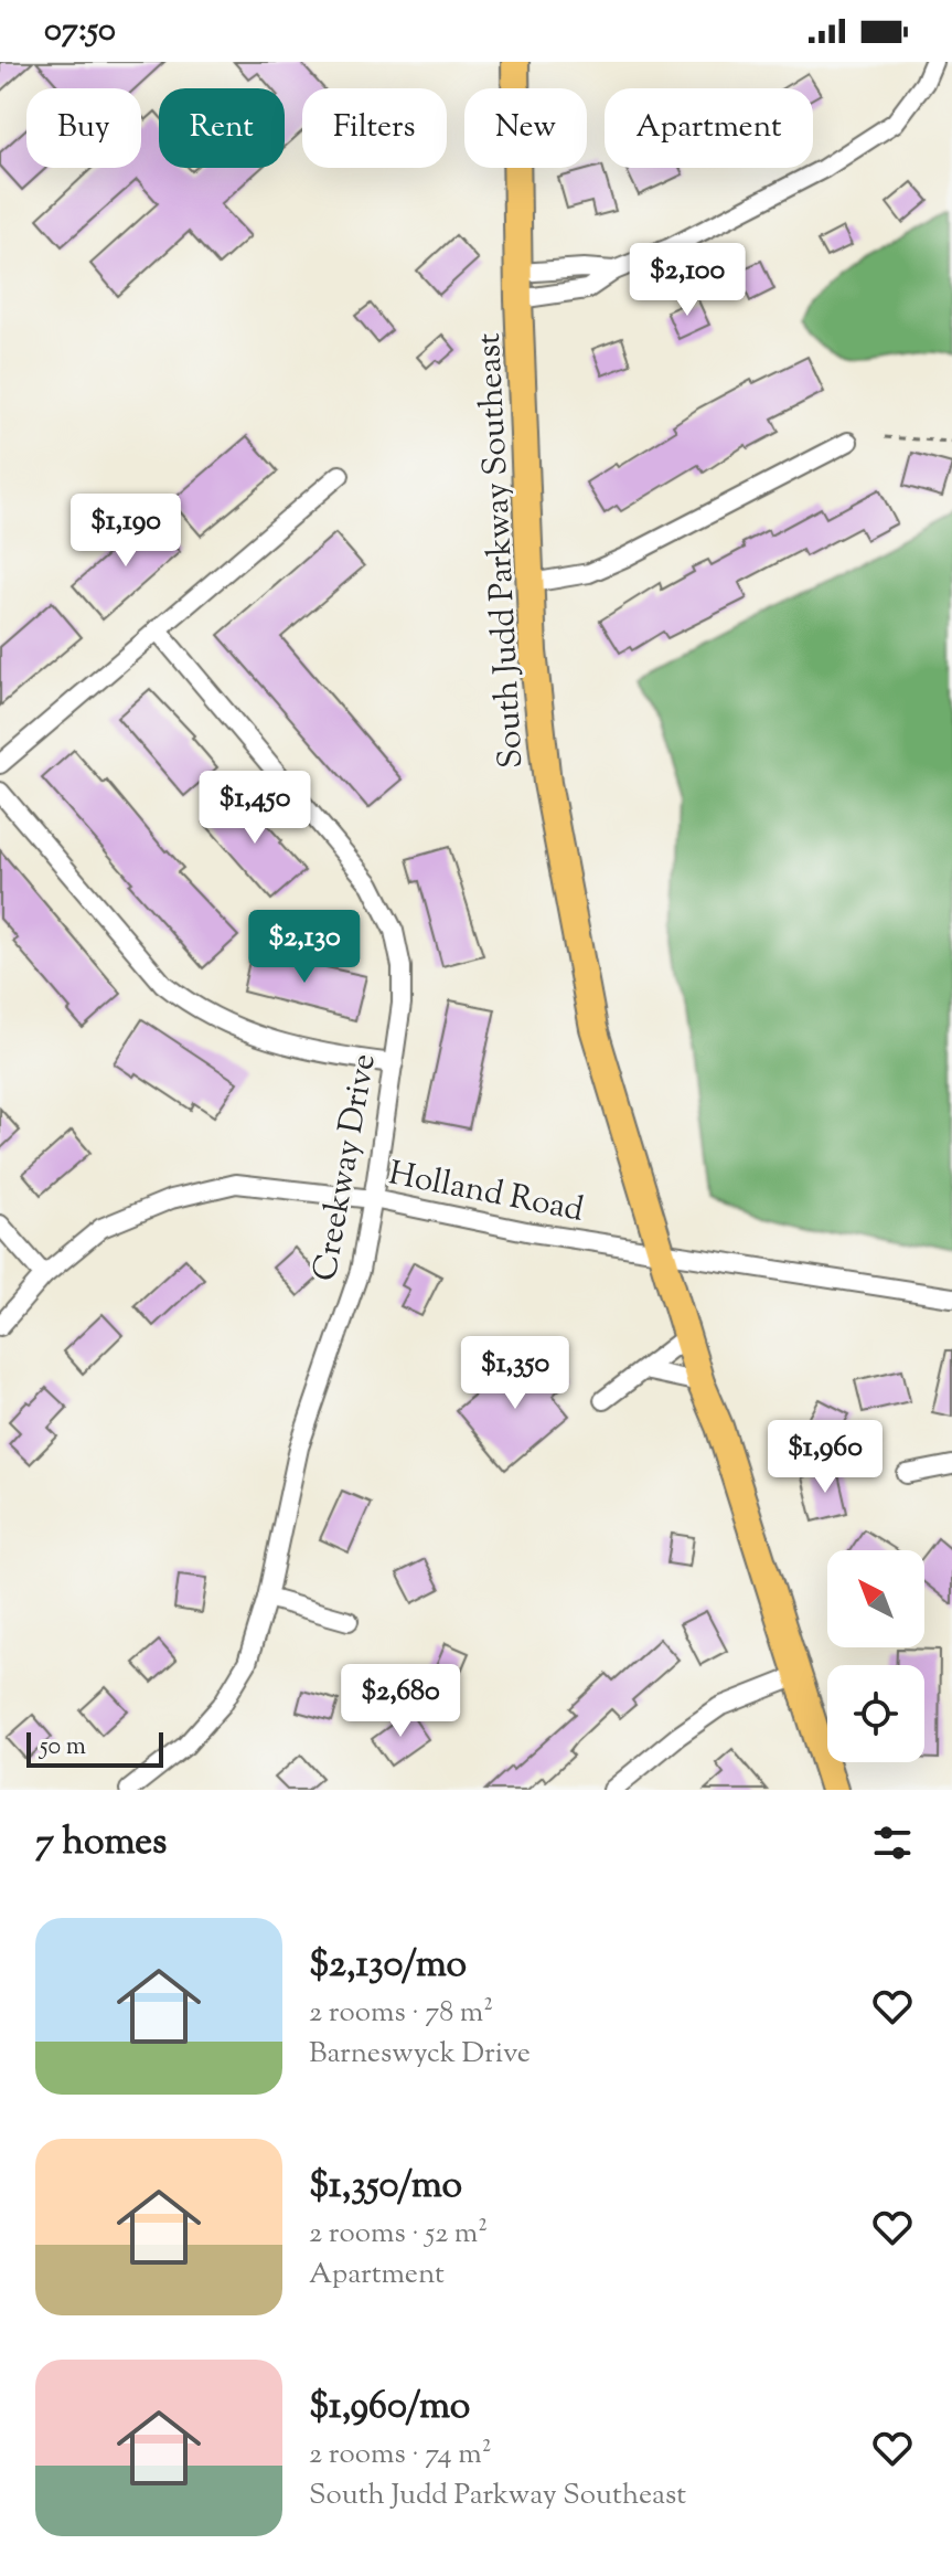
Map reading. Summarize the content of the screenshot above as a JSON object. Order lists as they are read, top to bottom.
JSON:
{
  "streets": {
    "highway": ["South Judd Parkway Southeast"],
    "street": ["Creekway Drive", "Holland Road"]
  },
  "crossings": [
    ["South Judd Parkway Southeast", "Holland Road"],
    ["Creekway Drive", "Holland Road"]
  ],
  "scale_bar": "50 m",
  "north": "top left",
  "page": {
    "status": "07:50",
    "chip": [
      "Buy",
      "Rent",
      "Filters",
      "New",
      "Apartment"
    ],
    "price": [
      "$2,100",
      "$1,190",
      "$1,450",
      "$2,130",
      "$1,350",
      "$1,960",
      "$2,680"
    ],
    "scale": "50 m",
    "heading": "7 homes",
    "list": [
      {
        "name": "$2,130/mo",
        "note": "2 rooms · 78 m² · Barneswyck Drive"
      },
      {
        "name": "$1,350/mo",
        "note": "2 rooms · 52 m² · Apartment"
      },
      {
        "name": "$1,960/mo",
        "note": "2 rooms · 74 m² · South Judd Parkway Southeast"
      }
    ]
  }
}
